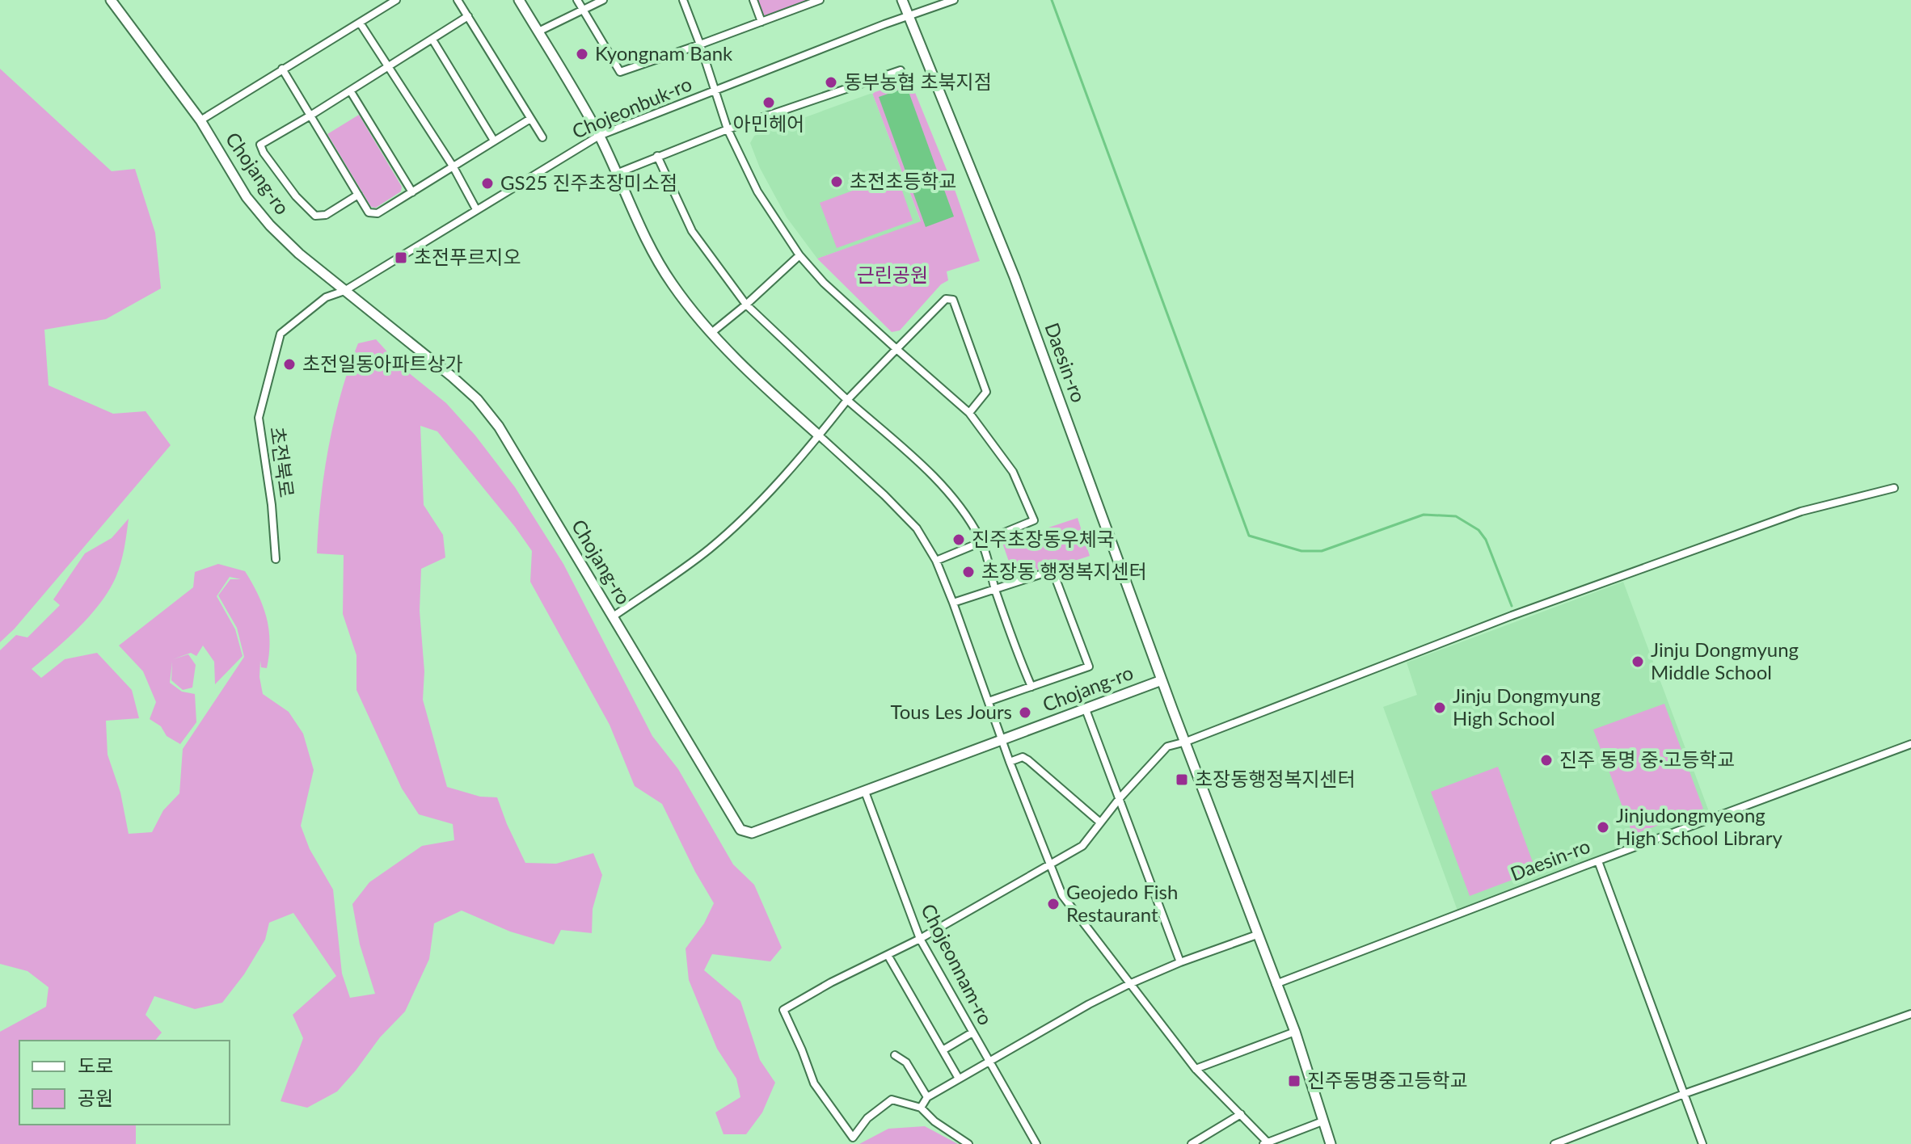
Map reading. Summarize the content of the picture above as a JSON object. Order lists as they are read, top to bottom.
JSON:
{
  "streets": {
    "street": [
      "Chojeonbuk-ro",
      "Chojang-ro",
      "Daesin-ro",
      "초전북로",
      "Chojeonnam-ro"
    ]
  },
  "crossings": [
    ["Chojeonbuk-ro", "Chojang-ro"],
    ["Chojeonbuk-ro", "Daesin-ro"],
    ["Chojeonbuk-ro", "초전북로"],
    ["Chojang-ro", "Daesin-ro"],
    ["Chojang-ro", "초전북로"],
    ["Chojang-ro", "Chojeonnam-ro"]
  ],
  "parks": ["근린공원"],
  "places": {
    "other": [
      "Kyongnam Bank",
      "동부농협 초북지점",
      "아민헤어",
      "초전초등학교",
      "GS25 진주초장미소점",
      "초전일동아파트상가",
      "진주초장동우체국",
      "초장동 행정복지센터",
      "Jinju Dongmyung Middle School",
      "Jinju Dongmyung High School",
      "Tous Les Jours",
      "진주 동명 중·고등학교",
      "Jinjudongmyeong High School Library",
      "Geojedo Fish Restaurant"
    ],
    "transit": ["초전푸르지오", "초장동행정복지센터", "진주동명중고등학교"]
  },
  "legend": ["도로", "공원"]
}
